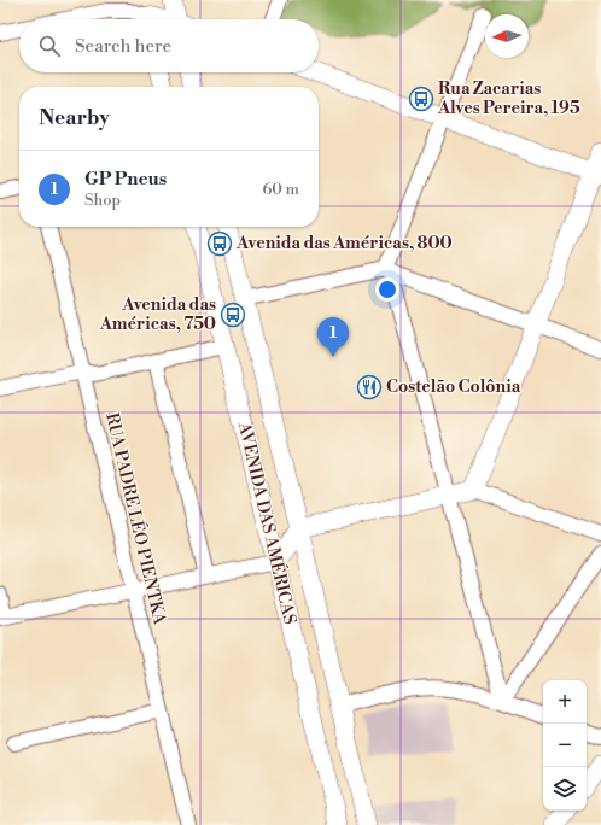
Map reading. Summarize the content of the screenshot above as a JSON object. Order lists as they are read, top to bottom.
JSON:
{
  "streets": {
    "main road": ["AVENIDA DAS AMÉRICAS"],
    "street": ["RUA PADRE LÉO PIENTKA"]
  },
  "places": {
    "bus stop": ["Rua Zacarias Alves Pereira, 195", "Avenida das Américas, 800", "Avenida das Américas, 750"],
    "restaurant": ["Costelão Colônia"]
  },
  "north": "left",
  "page": {
    "search": "Search here",
    "heading": "Nearby",
    "list": [
      {
        "mark": "1",
        "name": "GP Pneus",
        "note": "Shop",
        "value": "60 m"
      }
    ],
    "pins": "1",
    "map_buttons": ["+", "−"]
  }
}
